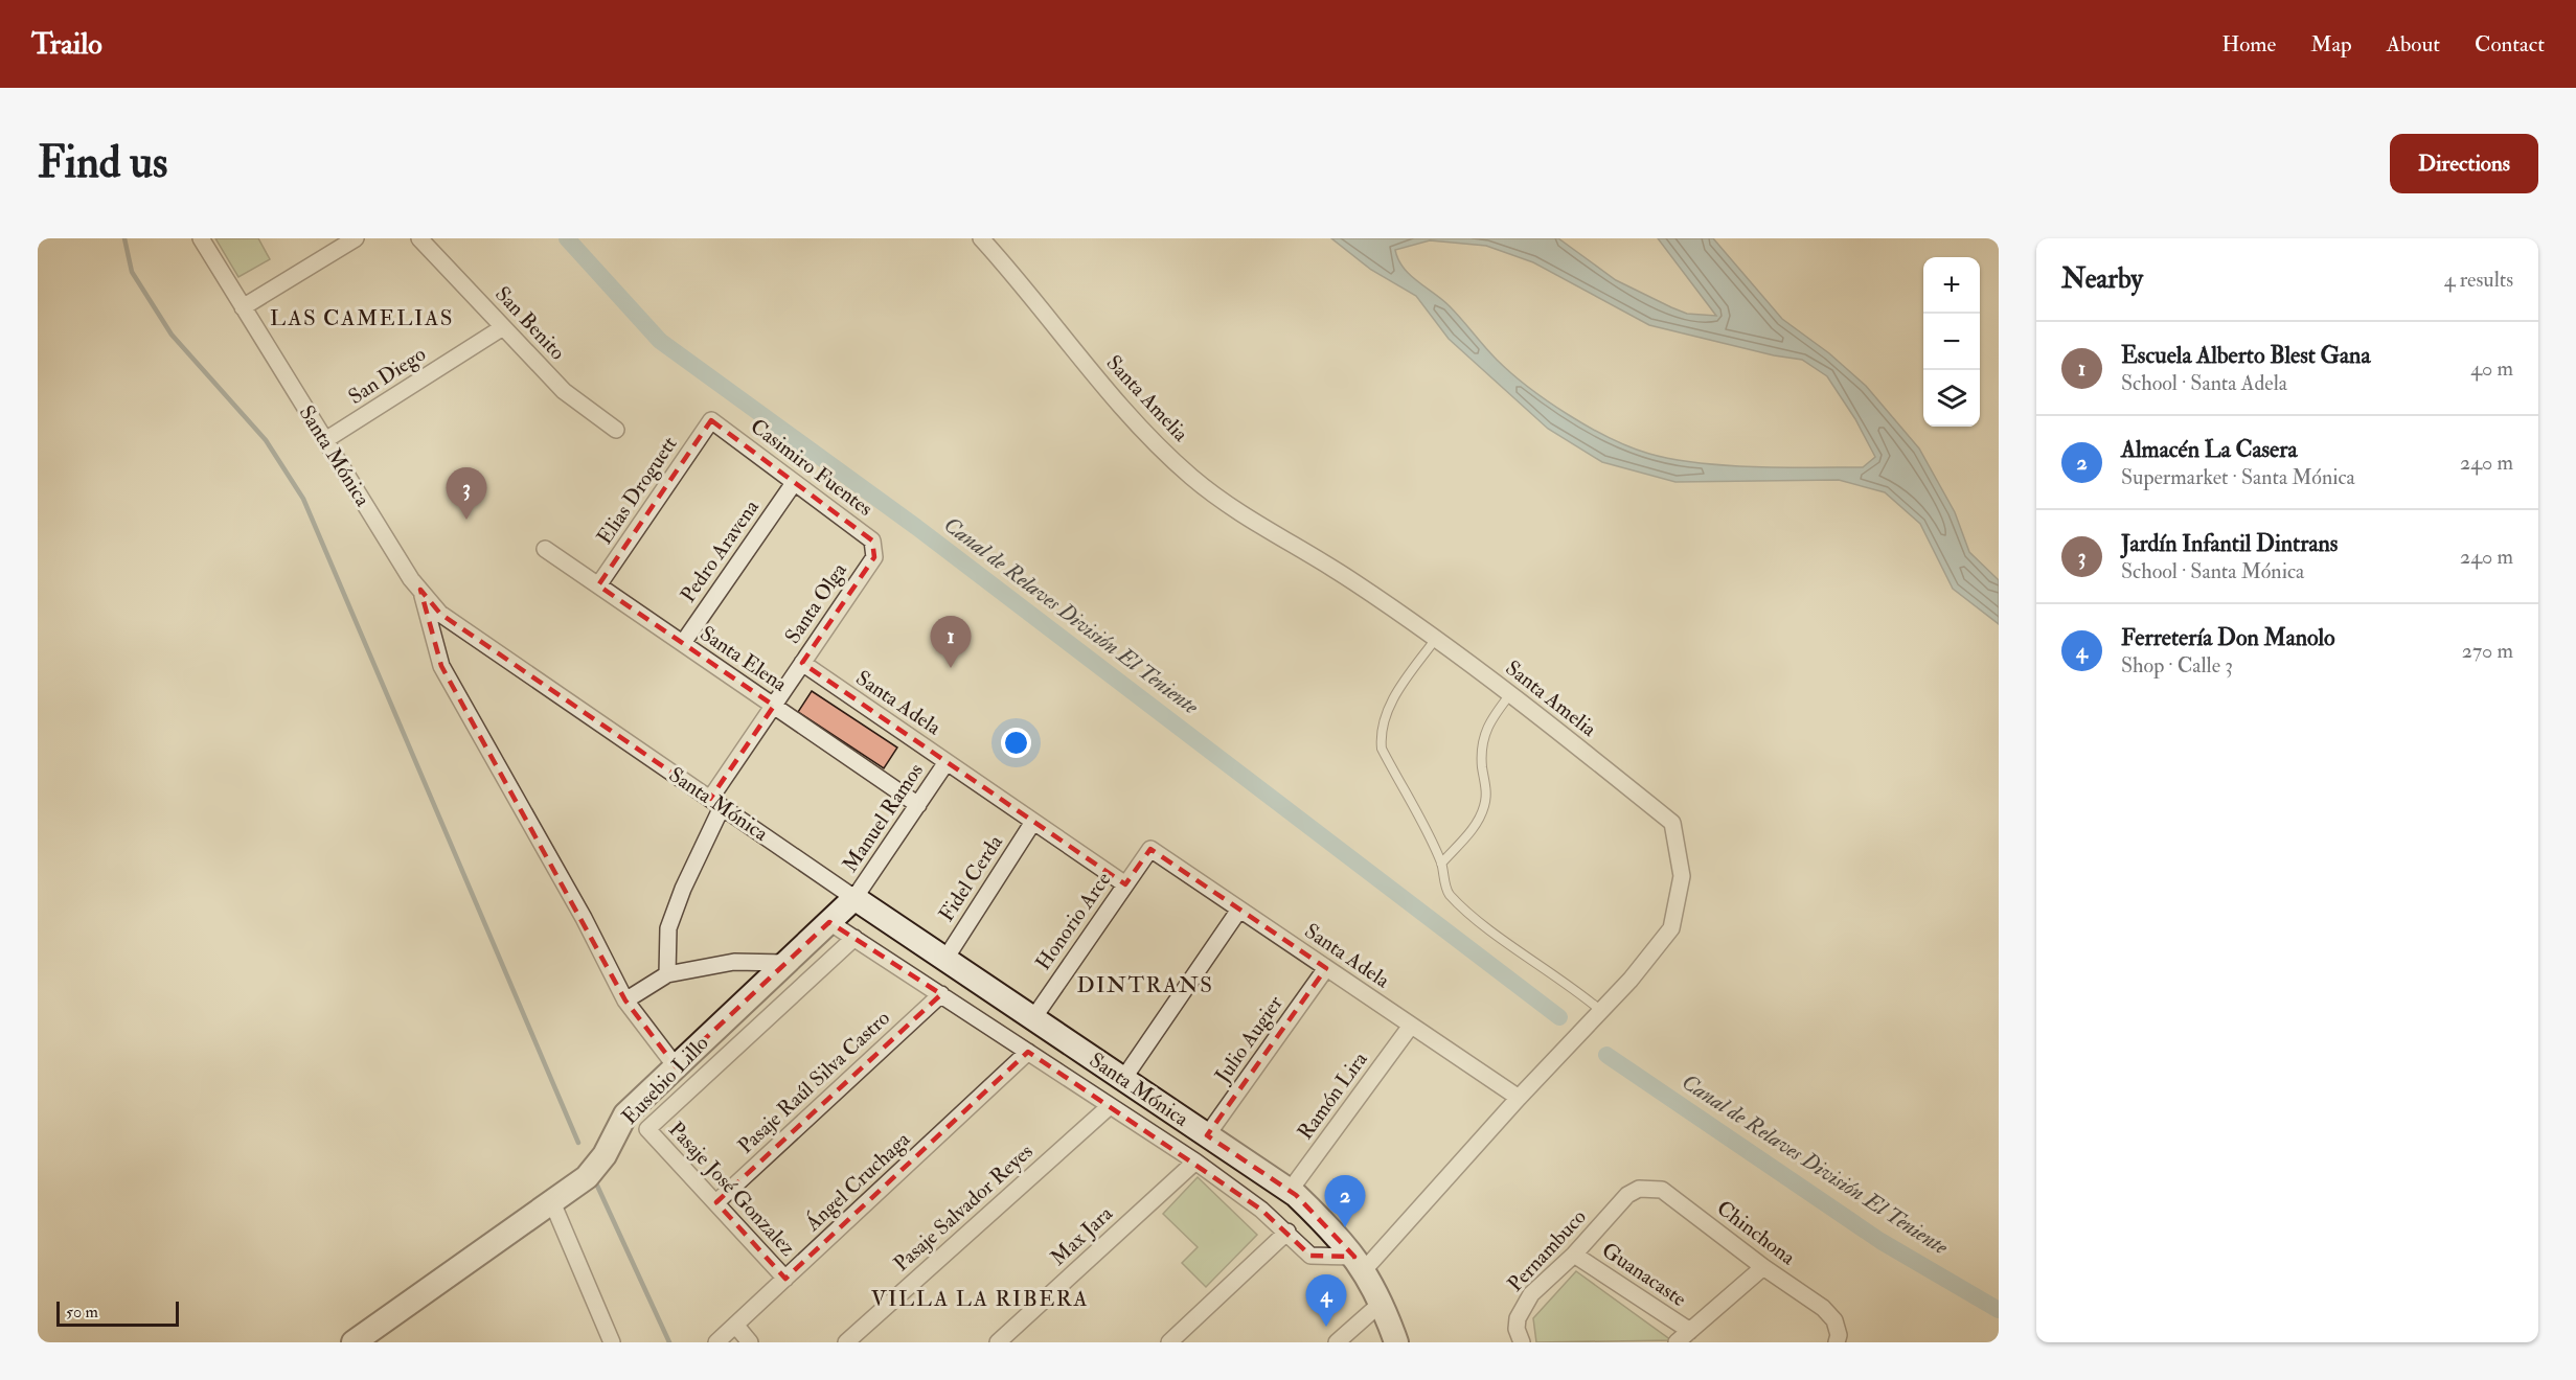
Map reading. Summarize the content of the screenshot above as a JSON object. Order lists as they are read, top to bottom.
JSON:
{
  "streets": {
    "street": [
      "San Benito",
      "San Diego",
      "Santa Amelia",
      "Santa Mónica",
      "Casimiro Fuentes",
      "Elias Droguett",
      "Pedro Aravena",
      "Santa Olga",
      "Santa Elena",
      "Santa Adela",
      "Manuel Ramos",
      "Fidel Cerda",
      "Honorio Arce",
      "Julio Augier",
      "Eusebio Lillo",
      "Pasaje Raúl Silva Castro",
      "Ramón Lira",
      "Ángel Cruchaga",
      "Pasaje José Gonzalez",
      "Pasaje Salvador Reyes",
      "Chinchona",
      "Max Jara",
      "Pernambuco",
      "Guanacaste"
    ]
  },
  "crossings": [
    ["San Benito", "San Diego"],
    ["San Diego", "Santa Mónica"],
    ["Santa Amelia", "Santa Mónica"],
    ["Santa Amelia", "Santa Adela"],
    ["Santa Mónica", "Santa Olga"],
    ["Santa Mónica", "Manuel Ramos"],
    ["Santa Mónica", "Fidel Cerda"],
    ["Santa Mónica", "Honorio Arce"],
    ["Santa Mónica", "Julio Augier"],
    ["Santa Mónica", "Eusebio Lillo"],
    ["Santa Mónica", "Pasaje Raúl Silva Castro"],
    ["Santa Mónica", "Ramón Lira"],
    ["Santa Mónica", "Ángel Cruchaga"],
    ["Santa Mónica", "Pasaje José Gonzalez"],
    ["Santa Mónica", "Pasaje Salvador Reyes"],
    ["Santa Mónica", "Max Jara"],
    ["Casimiro Fuentes", "Elias Droguett"],
    ["Casimiro Fuentes", "Pedro Aravena"],
    ["Casimiro Fuentes", "Santa Olga"],
    ["Elias Droguett", "Santa Elena"],
    ["Pedro Aravena", "Santa Elena"],
    ["Santa Olga", "Santa Elena"],
    ["Santa Olga", "Santa Adela"],
    ["Santa Elena", "Manuel Ramos"],
    ["Santa Adela", "Manuel Ramos"],
    ["Santa Adela", "Fidel Cerda"],
    ["Santa Adela", "Honorio Arce"],
    ["Santa Adela", "Julio Augier"],
    ["Santa Adela", "Ramón Lira"],
    ["Manuel Ramos", "Eusebio Lillo"],
    ["Pasaje Raúl Silva Castro", "Pasaje José Gonzalez"],
    ["Ángel Cruchaga", "Pasaje José Gonzalez"],
    ["Chinchona", "Pernambuco"],
    ["Pernambuco", "Guanacaste"]
  ],
  "districts": ["LAS CAMELIAS", "DINTRANS", "VILLA LA RIBERA"],
  "water": ["Canal de Relaves División El Teniente"],
  "scale_bar": "50 m",
  "page": {
    "header": "Trailo",
    "nav": [
      "Home",
      "Map",
      "About",
      "Contact"
    ],
    "buttons": "Directions",
    "title": "Find us",
    "heading": ["Nearby", "4 results"],
    "map_buttons": ["+", "−"],
    "list": [
      {
        "mark": "1",
        "name": "Escuela Alberto Blest Gana",
        "note": "School · Santa Adela",
        "value": "40 m"
      },
      {
        "mark": "2",
        "name": "Almacén La Casera",
        "note": "Supermarket · Santa Mónica",
        "value": "240 m"
      },
      {
        "mark": "3",
        "name": "Jardín Infantil Dintrans",
        "note": "School · Santa Mónica",
        "value": "240 m"
      },
      {
        "mark": "4",
        "name": "Ferretería Don Manolo",
        "note": "Shop · Calle 3",
        "value": "270 m"
      }
    ],
    "pins": [
      "3",
      "1",
      "2",
      "4"
    ],
    "scale": "50 m"
  }
}
